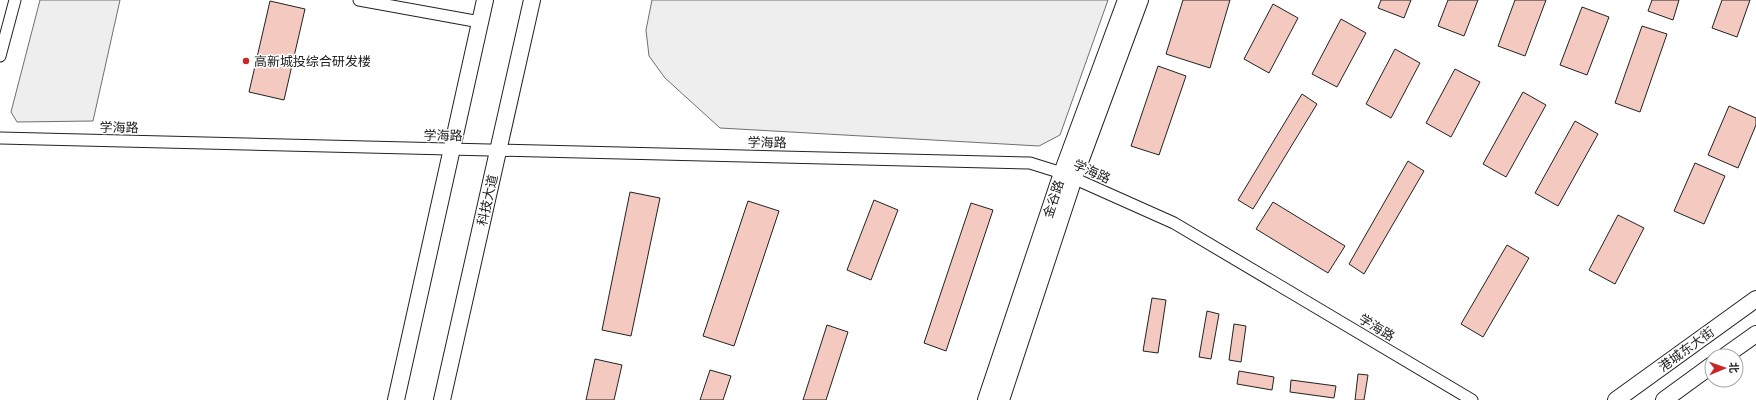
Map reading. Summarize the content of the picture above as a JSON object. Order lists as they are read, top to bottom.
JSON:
{
  "streets": {
    "main road": ["金谷路", "科技大道", "港城东大街"],
    "street": ["学海路"]
  },
  "crossings": [
    ["学海路", "金谷路"],
    ["学海路", "科技大道"]
  ],
  "places": ["高新城投综合研发楼"],
  "north": "right"
}
